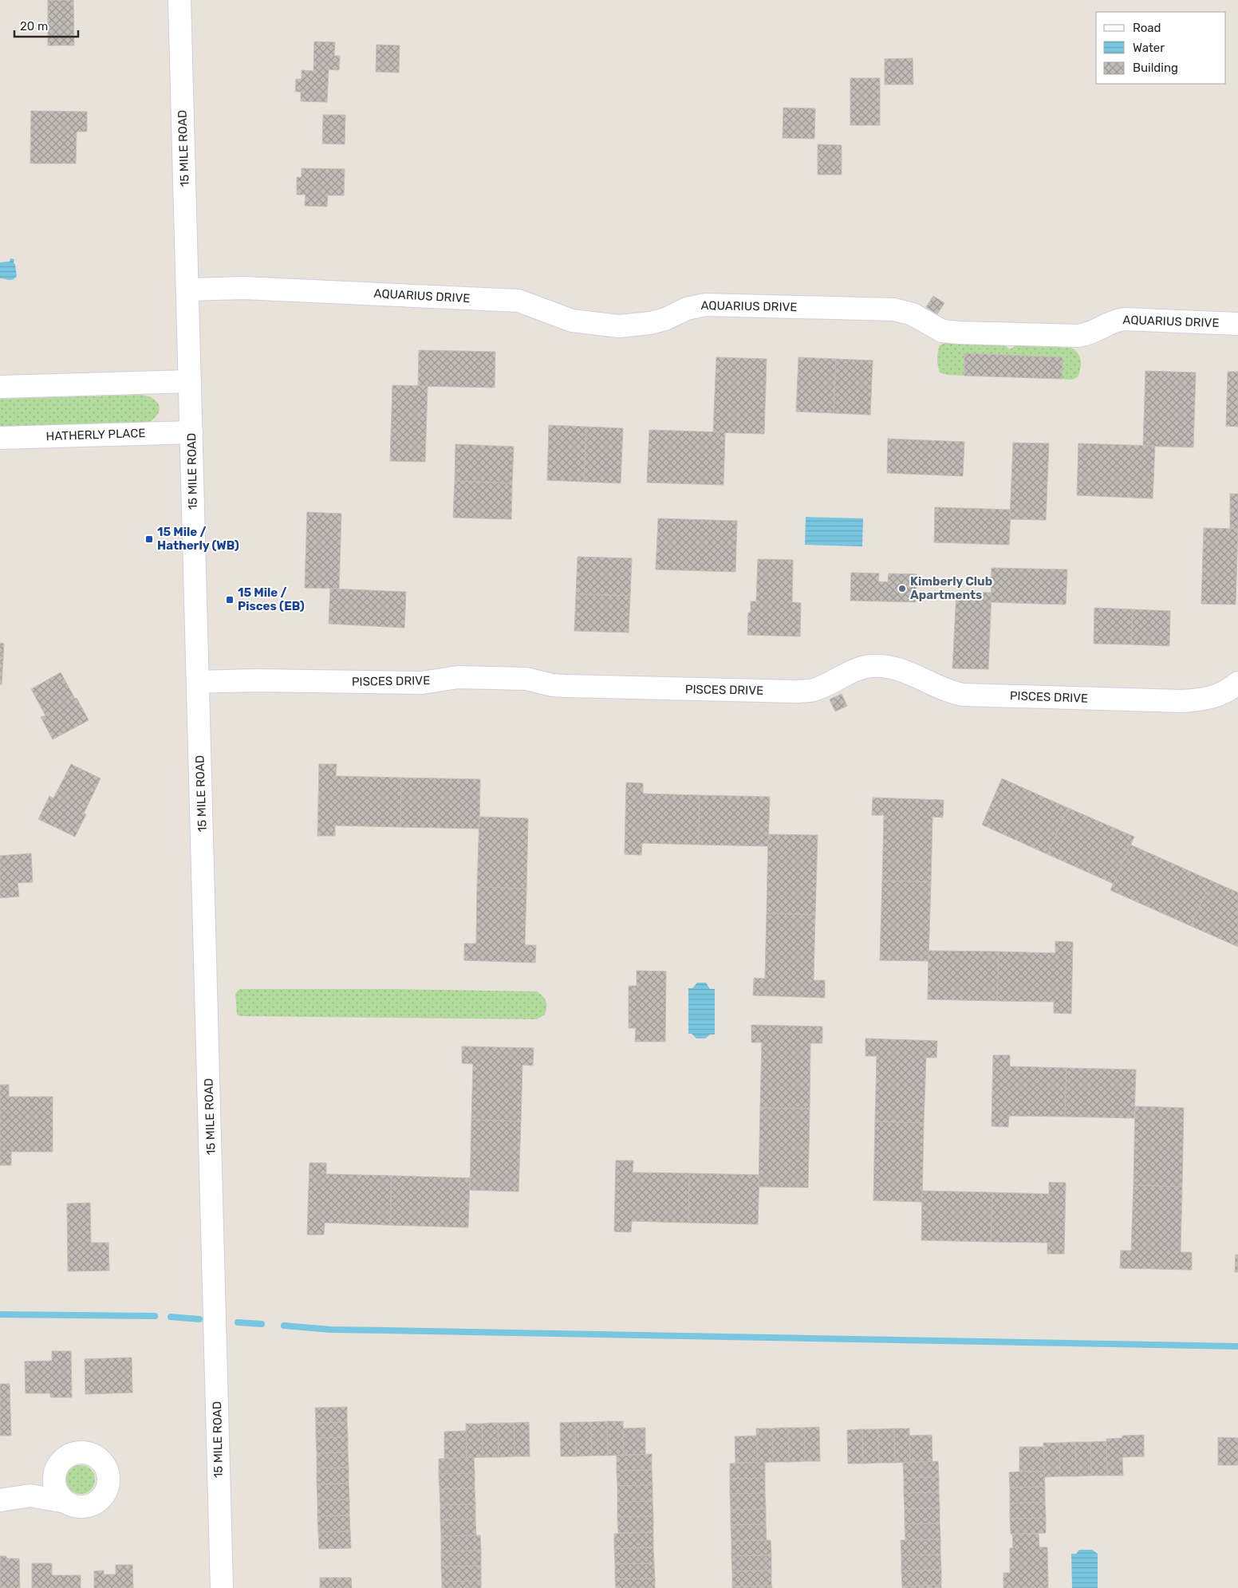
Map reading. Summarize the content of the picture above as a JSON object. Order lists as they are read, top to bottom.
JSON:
{
  "streets": {
    "street": [
      "15 MILE ROAD",
      "AQUARIUS DRIVE",
      "HATHERLY PLACE",
      "PISCES DRIVE"
    ]
  },
  "crossings": [
    ["15 MILE ROAD", "AQUARIUS DRIVE"],
    ["15 MILE ROAD", "HATHERLY PLACE"],
    ["15 MILE ROAD", "PISCES DRIVE"]
  ],
  "places": {
    "transit": ["15 Mile / Hatherly (WB)", "15 Mile / Pisces (EB)"],
    "other": ["Kimberly Club Apartments"]
  },
  "legend": ["Road", "Water", "Building"],
  "scale_bar": "20 m"
}
